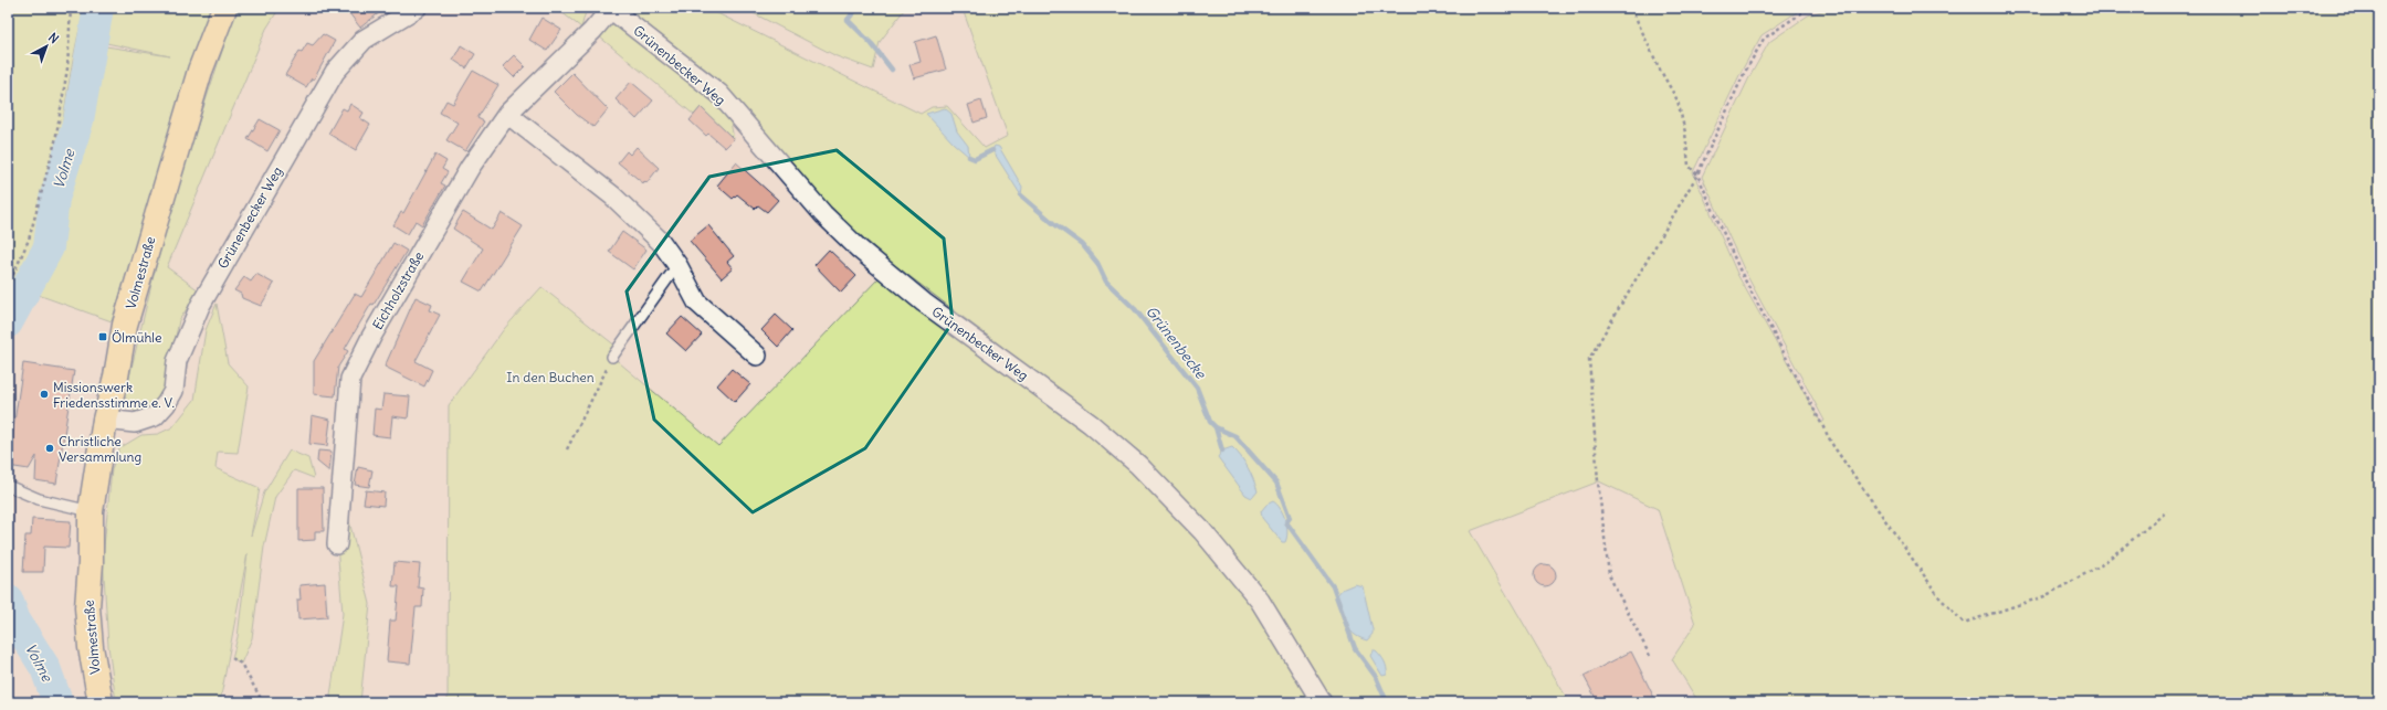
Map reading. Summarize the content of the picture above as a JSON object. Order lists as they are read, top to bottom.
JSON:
{
  "streets": {
    "main road": ["Volmestraße"],
    "street": ["Grünenbecker Weg", "Eichholzstraße"]
  },
  "crossings": [
    ["Grünenbecker Weg", "Volmestraße"],
    ["Grünenbecker Weg", "Eichholzstraße"]
  ],
  "water": ["Volme", "Grünenbecke"],
  "parks": ["In den Buchen"],
  "places": {
    "transit": ["Ölmühle"],
    "other": ["Missionswerk Friedensstimme e. V.", "Christliche Versammlung"]
  },
  "north": "top right"
}
